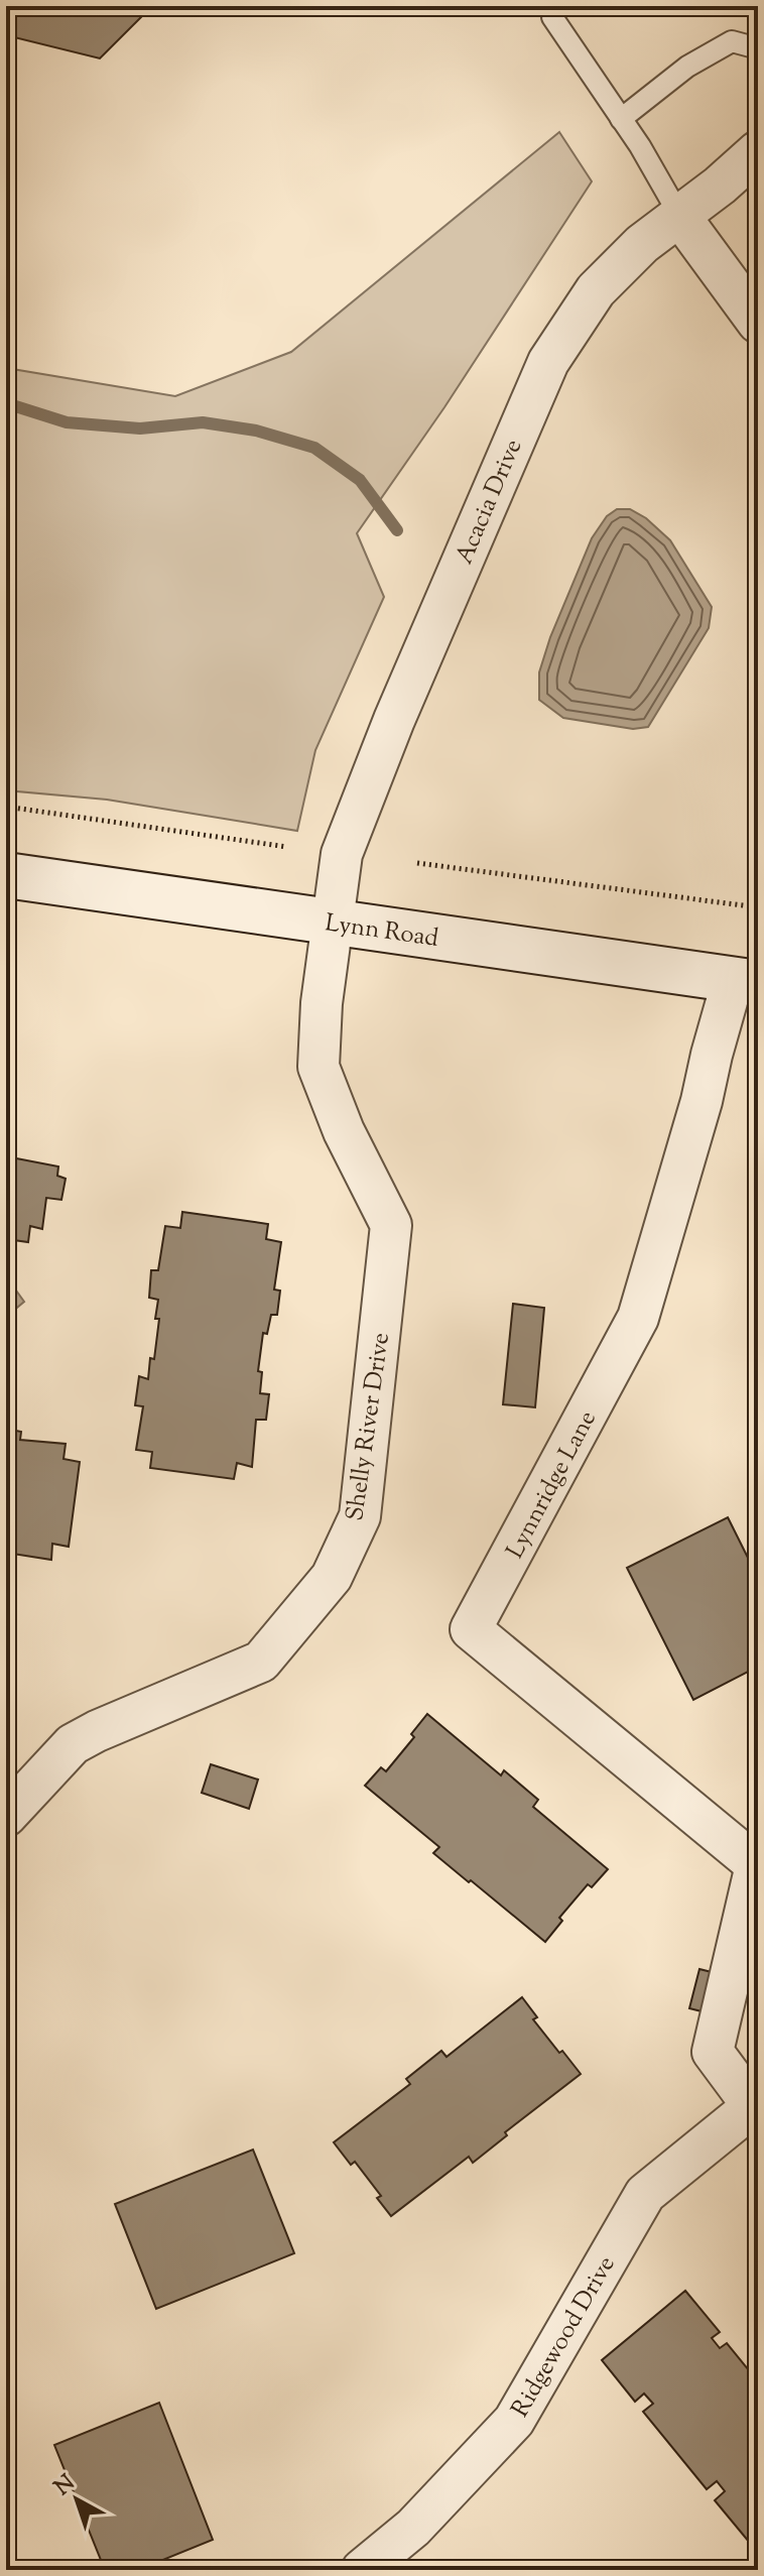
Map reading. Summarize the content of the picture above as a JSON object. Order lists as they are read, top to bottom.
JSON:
{
  "streets": {
    "main road": ["Lynn Road"],
    "street": [
      "Acacia Drive",
      "Shelly River Drive",
      "Lynnridge Lane",
      "Ridgewood Drive"
    ]
  },
  "crossings": [
    ["Acacia Drive", "Lynn Road"],
    ["Acacia Drive", "Shelly River Drive"],
    ["Lynn Road", "Shelly River Drive"],
    ["Lynn Road", "Lynnridge Lane"]
  ],
  "north": "top left"
}
